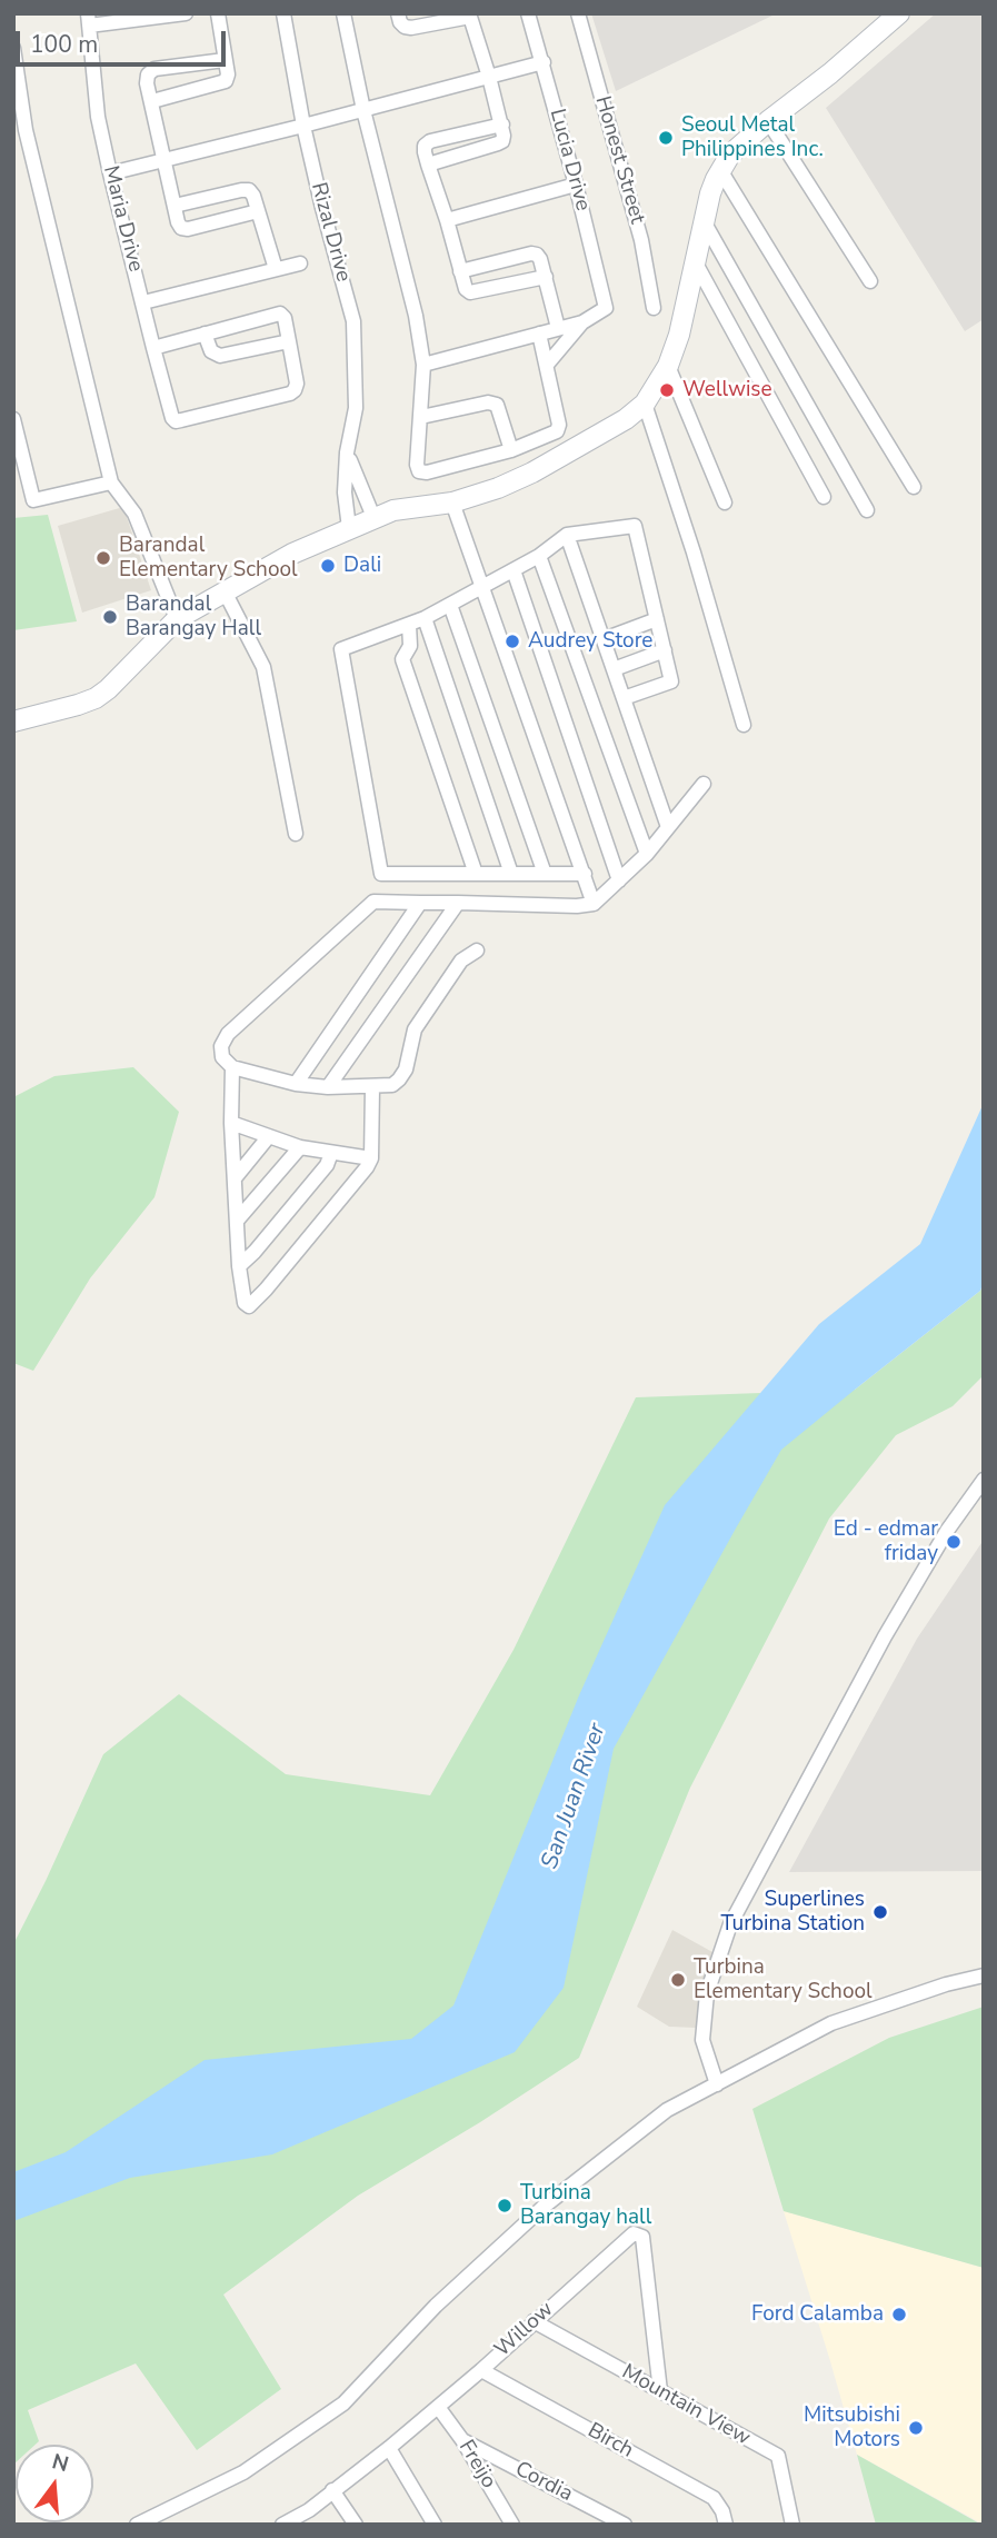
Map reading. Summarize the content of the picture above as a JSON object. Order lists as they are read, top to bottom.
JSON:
{
  "streets": {
    "street": [
      "Lucia Drive",
      "Honest Street",
      "Maria Drive",
      "Rizal Drive",
      "Willow",
      "Mountain View",
      "Birch",
      "Freijo",
      "Cordia"
    ]
  },
  "crossings": [
    ["Willow", "Mountain View"],
    ["Willow", "Birch"],
    ["Willow", "Freijo"],
    ["Freijo", "Cordia"]
  ],
  "water": ["San Juan River"],
  "places": [
    "Seoul Metal Philippines Inc.",
    "Wellwise",
    "Barandal Elementary School",
    "Dali",
    "Barandal Barangay Hall",
    "Audrey Store",
    "Ed - edmar friday",
    "Superlines Turbina Station",
    "Turbina Elementary School",
    "Turbina Barangay hall",
    "Ford Calamba",
    "Mitsubishi Motors"
  ],
  "scale_bar": "100 m",
  "north": "top"
}
